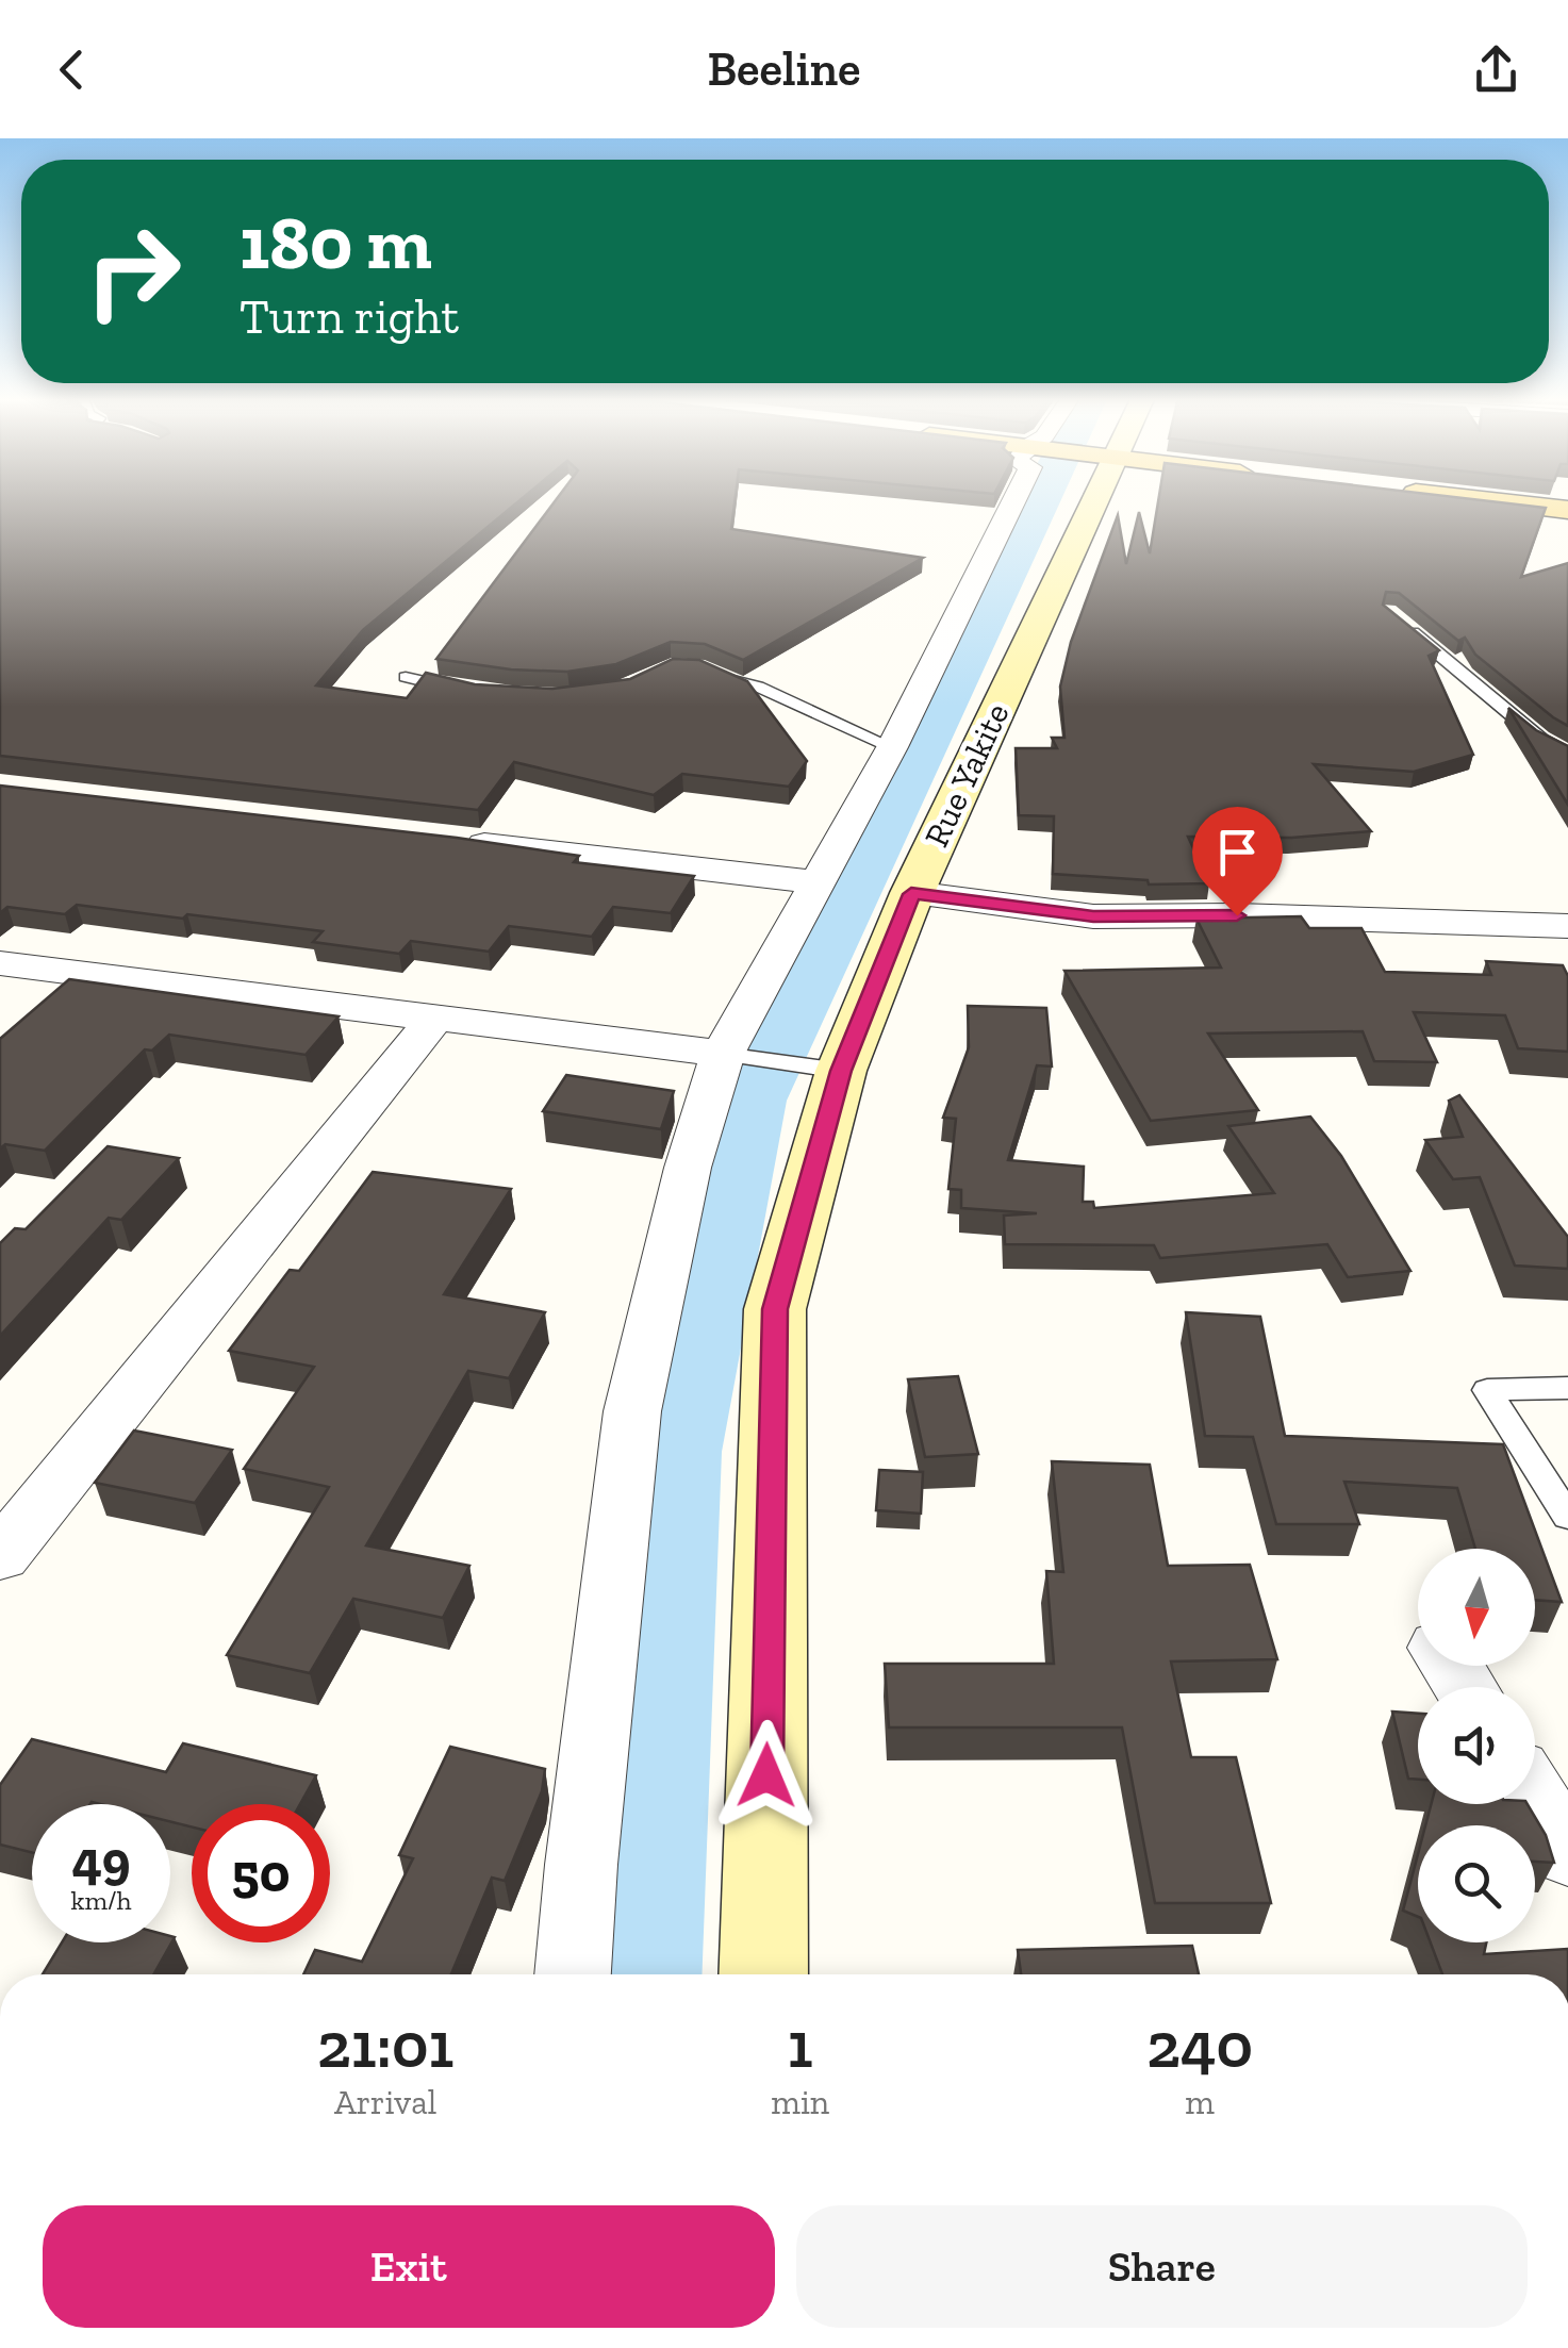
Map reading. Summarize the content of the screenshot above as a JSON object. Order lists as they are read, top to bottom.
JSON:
{
  "streets": {
    "main road": ["Rue Yakite"]
  },
  "north": "bottom",
  "page": {
    "header": "Beeline",
    "turn": ["180 m", "Turn right"],
    "speed": "49 km/h",
    "limit": "50",
    "eta": [
      "21:01",
      "Arrival",
      "1",
      "min",
      "240",
      "m"
    ],
    "buttons": ["Exit", "Share"]
  }
}
